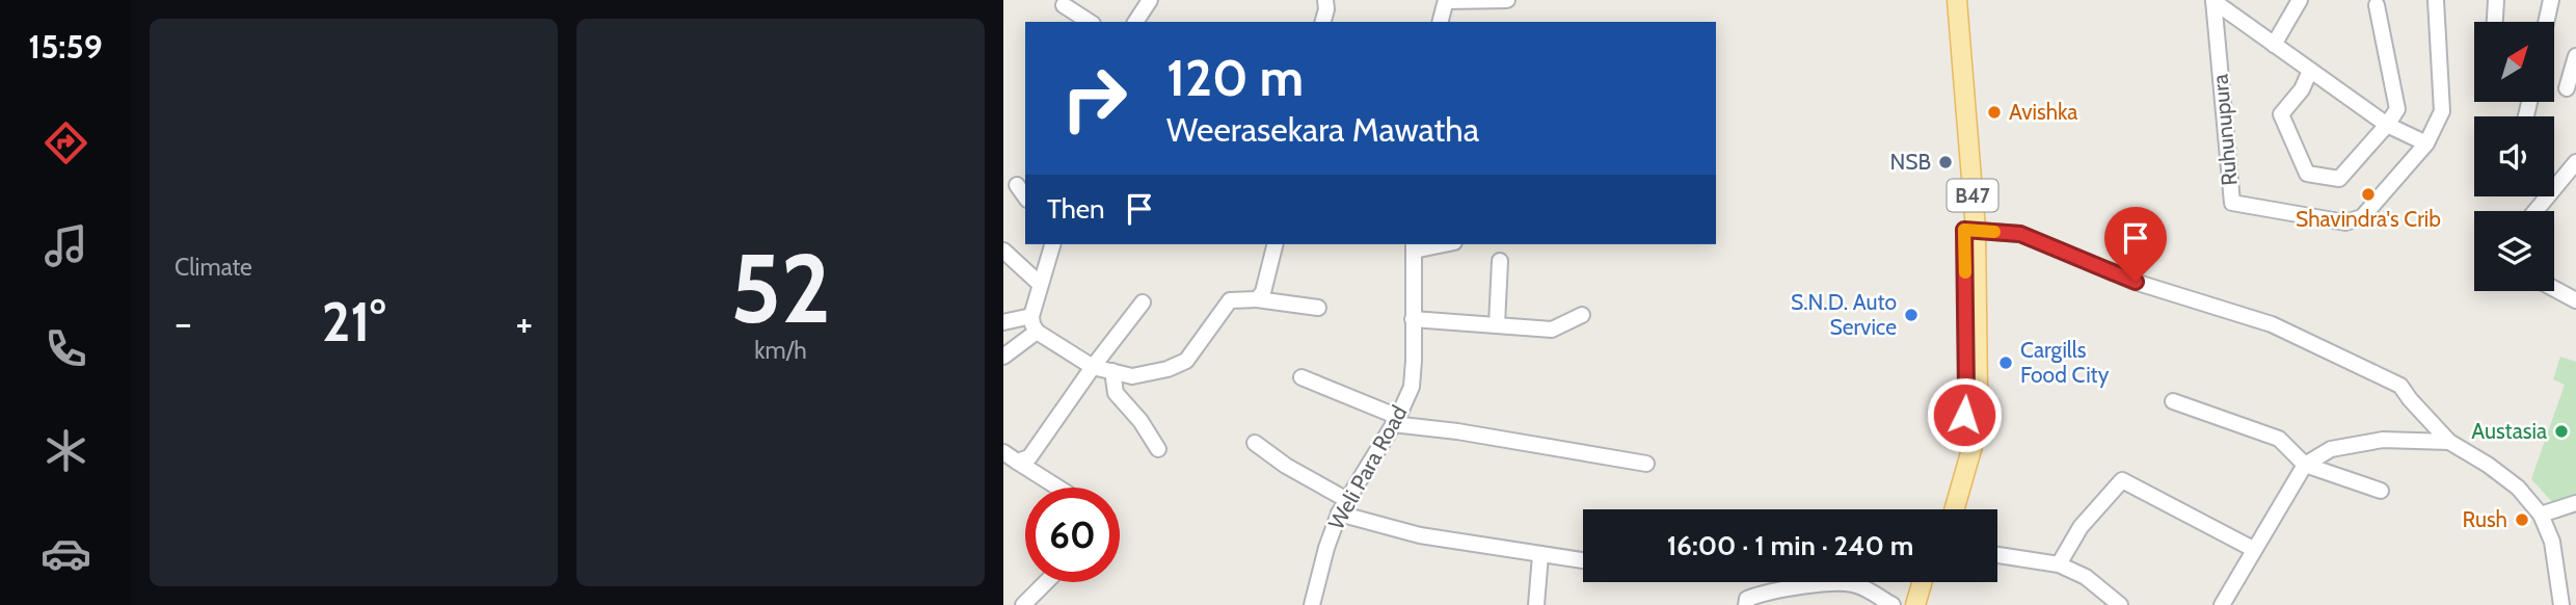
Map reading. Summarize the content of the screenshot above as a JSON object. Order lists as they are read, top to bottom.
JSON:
{
  "streets": {
    "main road": ["B47"],
    "street": ["Ruhunupura", "Weli Para Road"]
  },
  "places": [
    "Avishka",
    "NSB",
    "Shavindra's Crib",
    "S.N.D. Auto Service",
    "Cargills Food City",
    "Austasia",
    "Rush"
  ],
  "north": "top right",
  "page": {
    "tabs": "15:59",
    "tile": [
      "Climate",
      ["52", "km/h"]
    ],
    "turn": ["120 m", "Weerasekara Mawatha"],
    "then": "Then",
    "heat": ["−", "21°", "+"],
    "limit": "60",
    "trip": "16:00 · 1 min · 240 m"
  }
}
